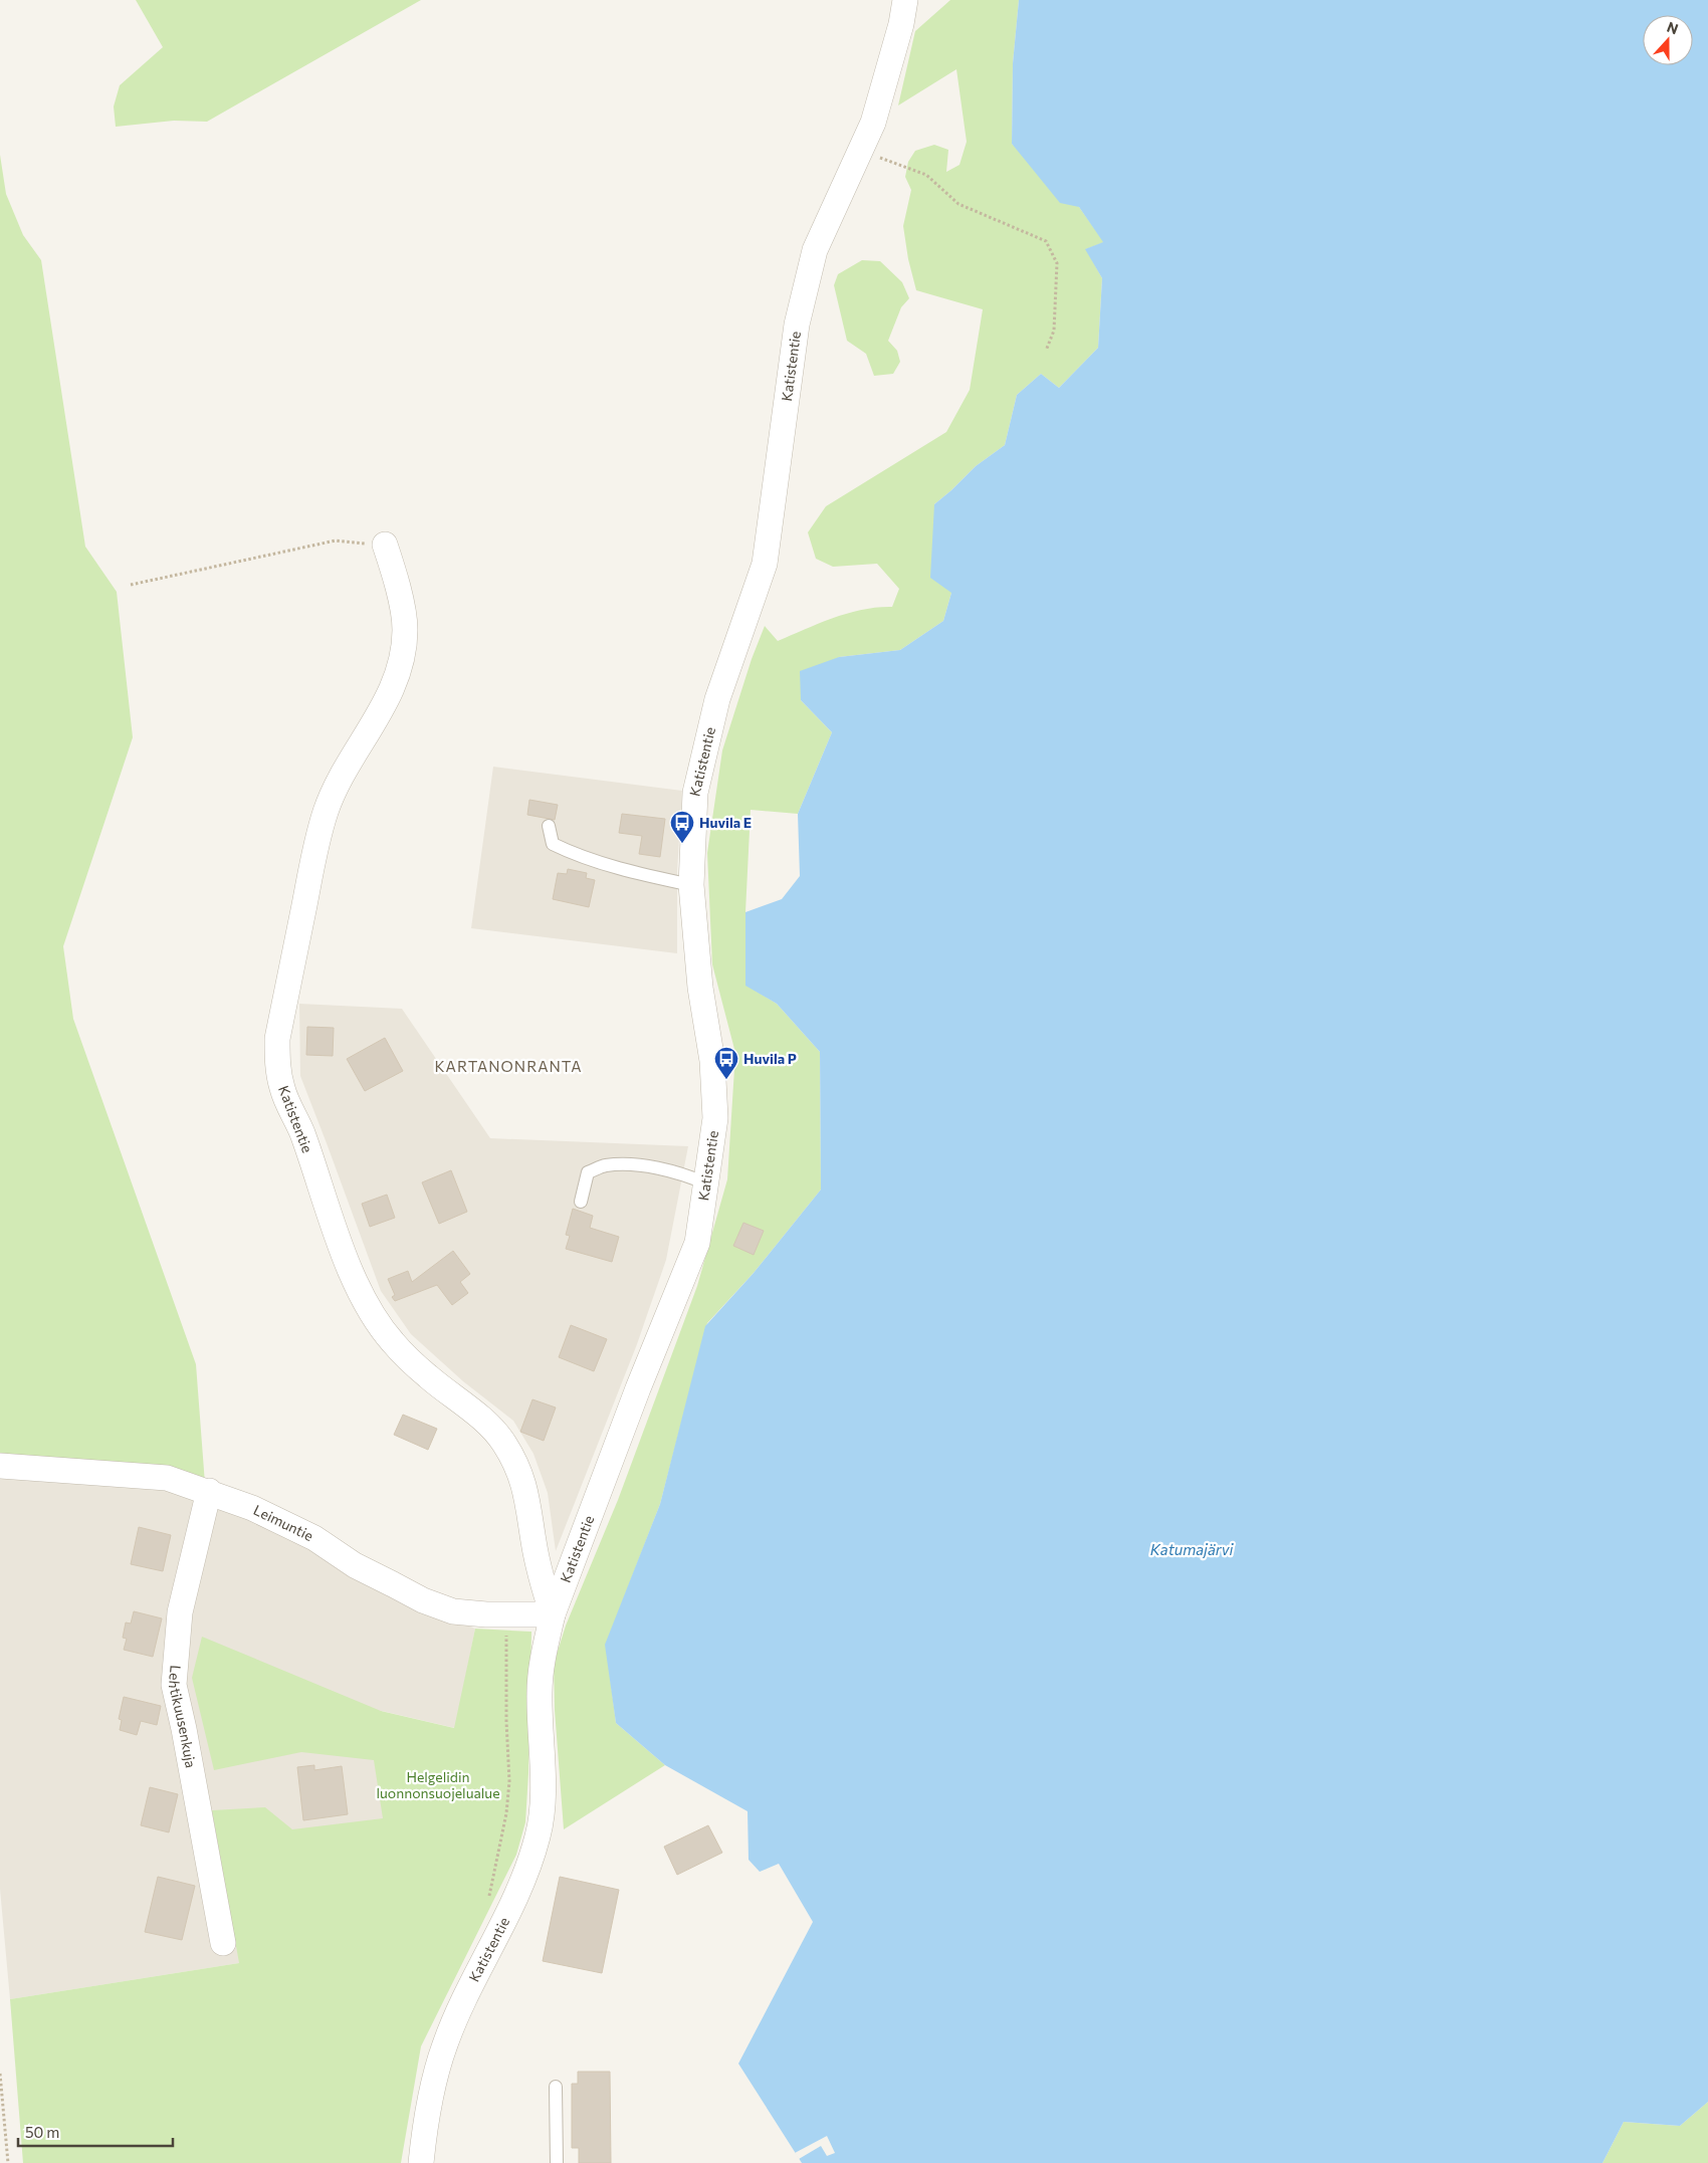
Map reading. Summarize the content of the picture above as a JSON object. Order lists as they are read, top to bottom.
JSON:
{
  "streets": {
    "street": ["Katistentie", "Leimuntie", "Lehtikuusenkuja"]
  },
  "crossings": [
    ["Katistentie", "Leimuntie"],
    ["Leimuntie", "Lehtikuusenkuja"]
  ],
  "districts": ["KARTANONRANTA"],
  "water": ["Katumajärvi"],
  "parks": ["Helgelidin luonnonsuojelualue"],
  "places": {
    "bus stop": ["Huvila E", "Huvila P"]
  },
  "scale_bar": "50 m",
  "north": "top"
}
